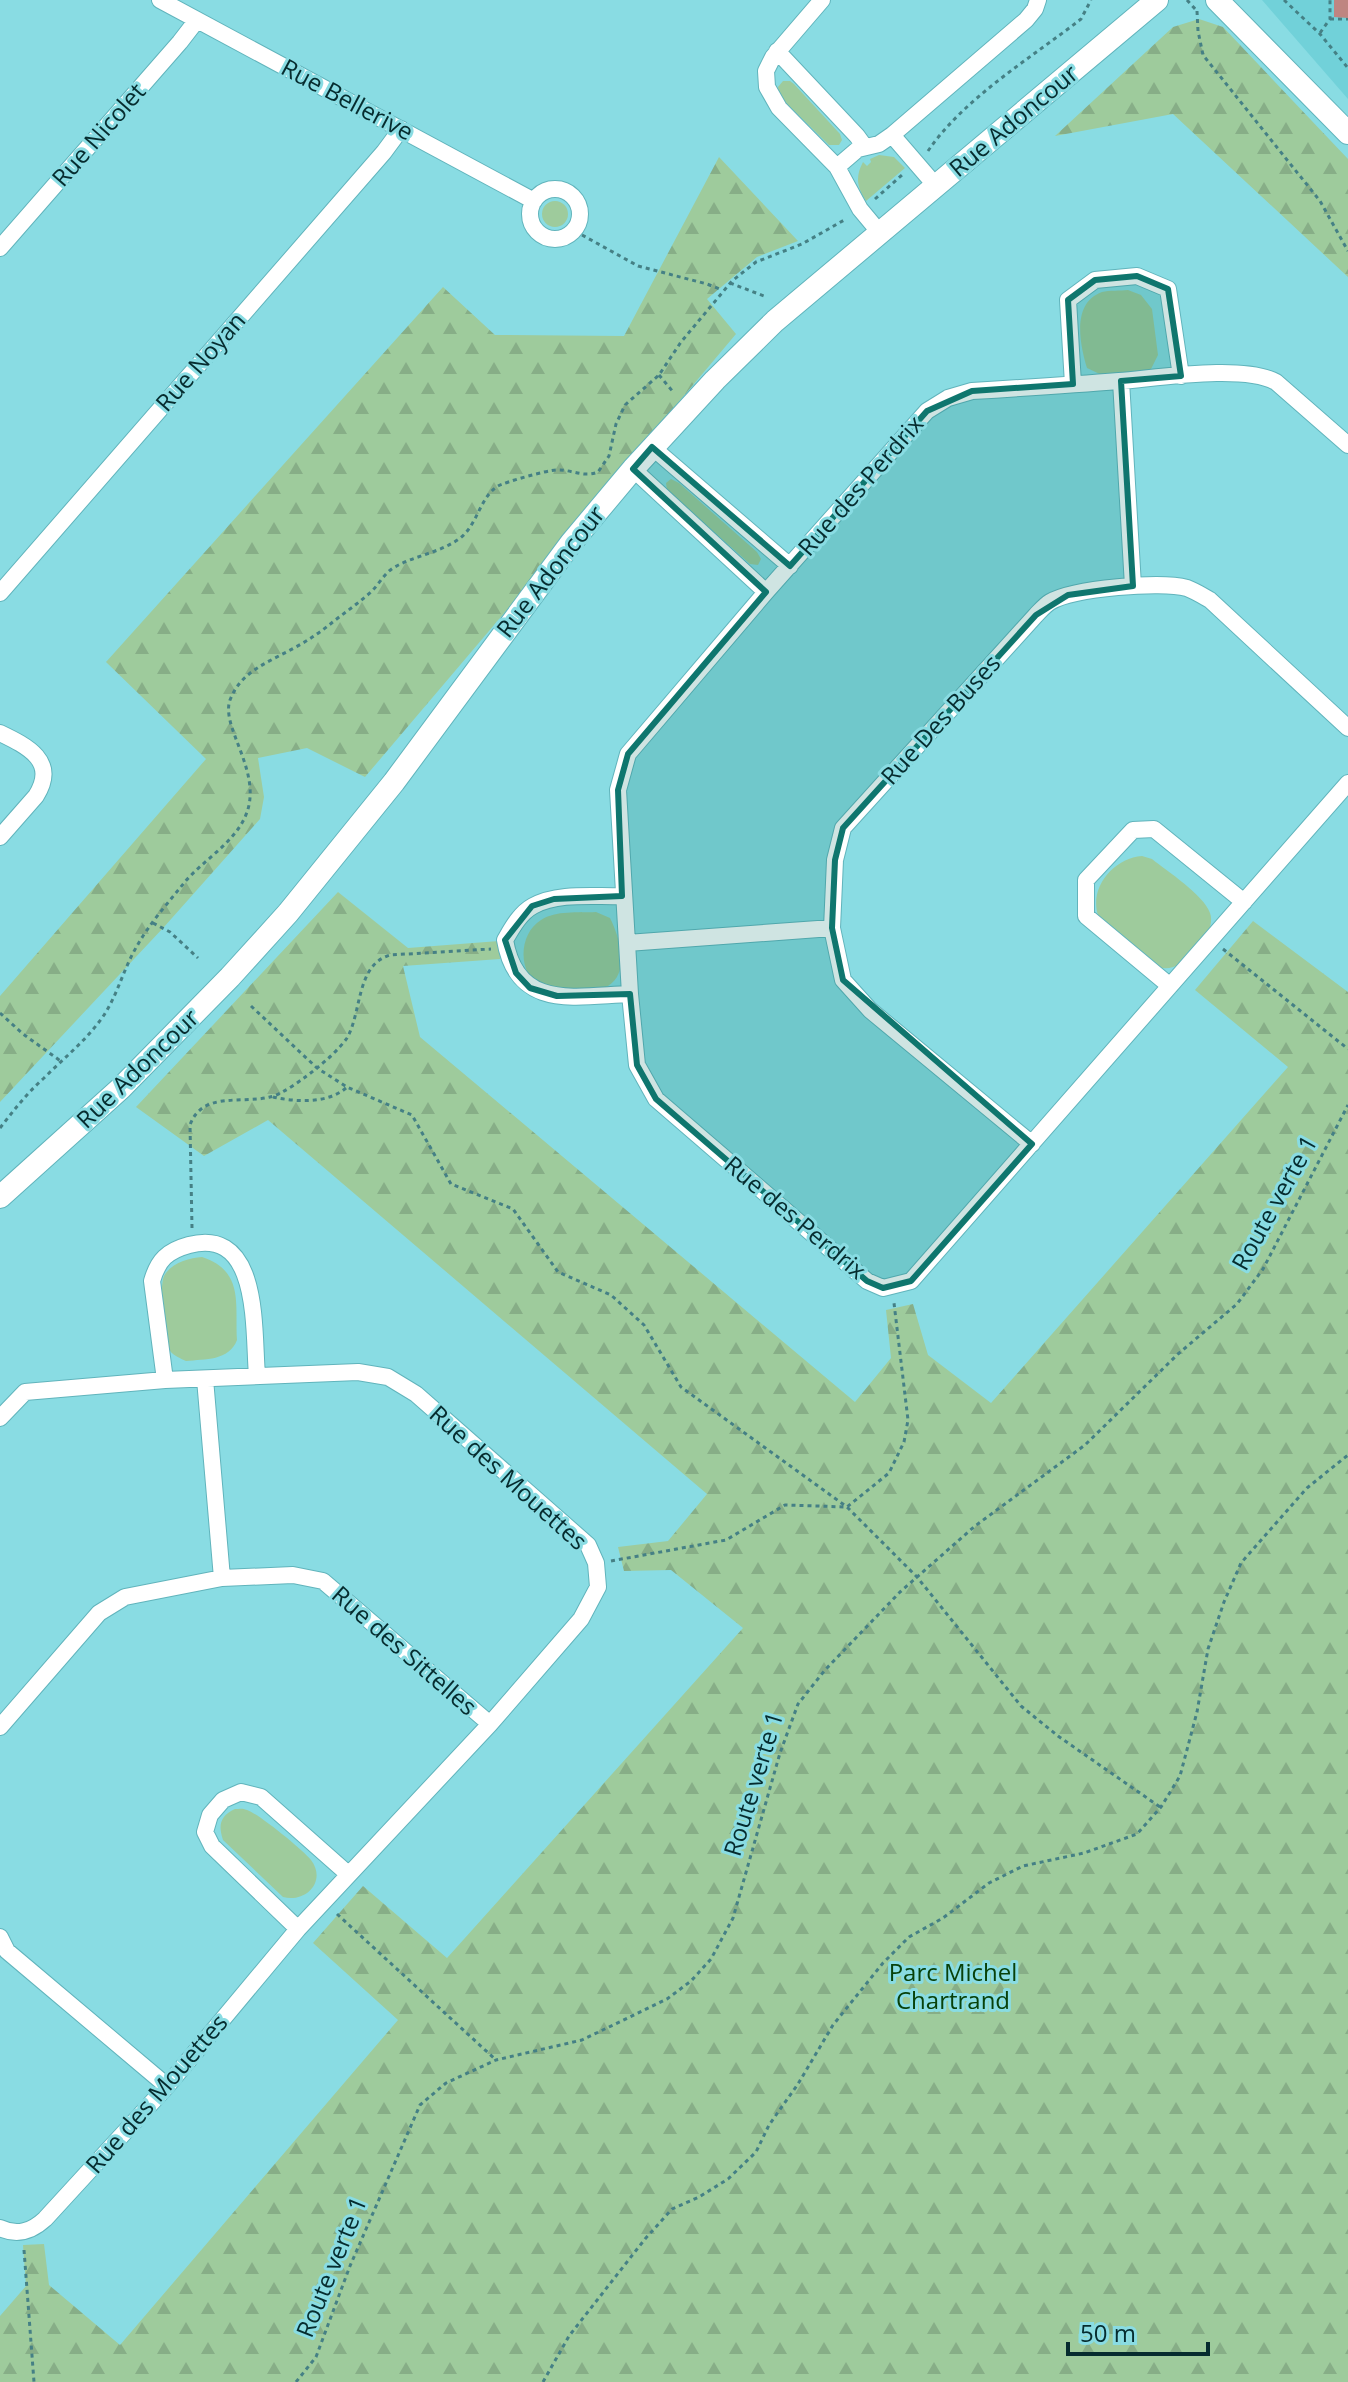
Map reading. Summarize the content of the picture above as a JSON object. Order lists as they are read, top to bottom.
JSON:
{
  "streets": {
    "street": [
      "Rue Bellerive",
      "Rue Adoncour",
      "Rue Nicolet",
      "Rue Noyan",
      "Rue des Perdrix",
      "Rue Des Buses",
      "Rue des Mouettes",
      "Rue des Sittelles"
    ],
    "path": ["Route verte 1"]
  },
  "crossings": [
    ["Rue Bellerive", "Rue Nicolet"],
    ["Rue Bellerive", "Rue Noyan"],
    ["Rue Adoncour", "Rue des Perdrix"],
    ["Rue des Perdrix", "Rue Des Buses"],
    ["Rue des Mouettes", "Rue des Sittelles"]
  ],
  "parks": ["Parc Michel Chartrand"],
  "scale_bar": "50 m"
}
